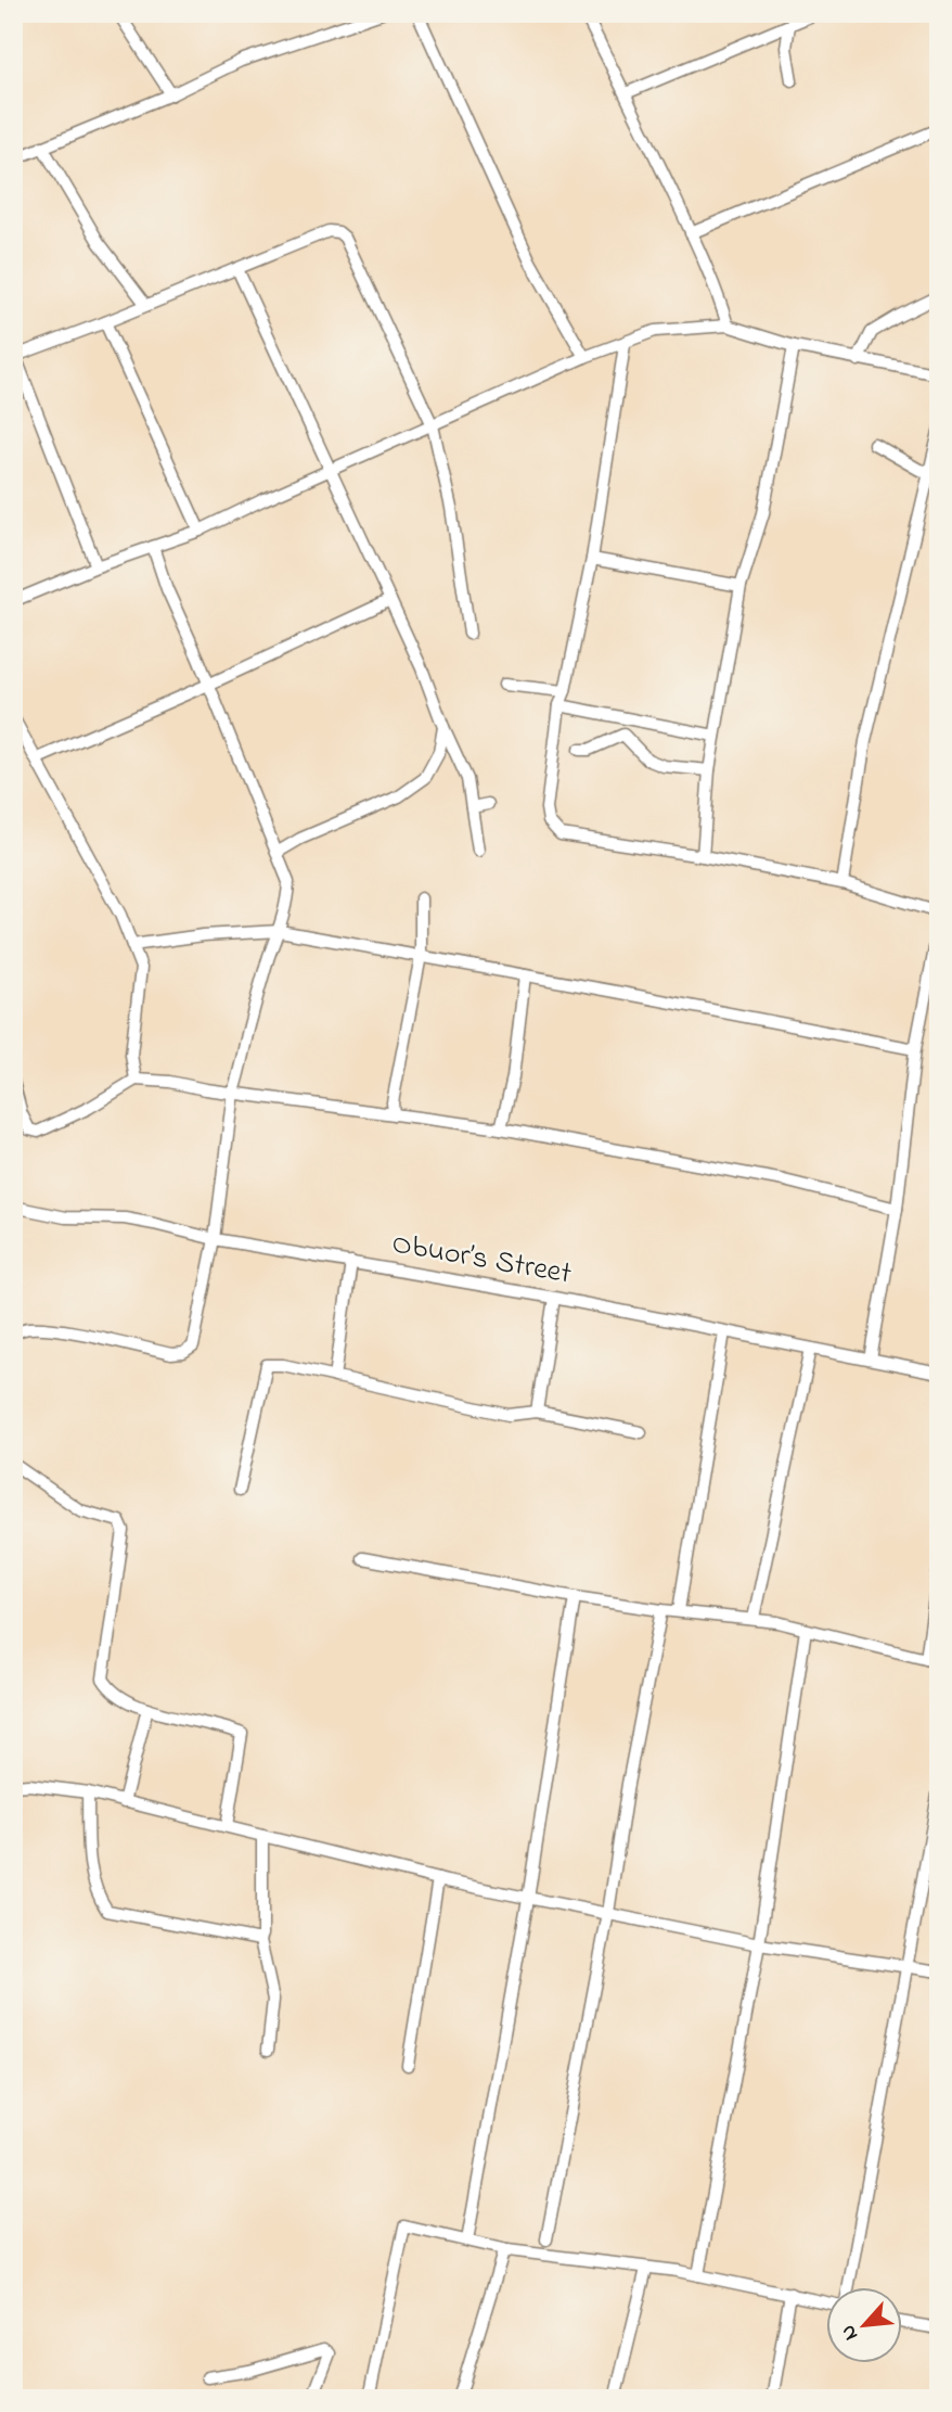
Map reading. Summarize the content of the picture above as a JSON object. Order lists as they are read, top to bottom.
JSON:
{
  "streets": {
    "street": ["Obuor’s Street"]
  },
  "north": "bottom left"
}
